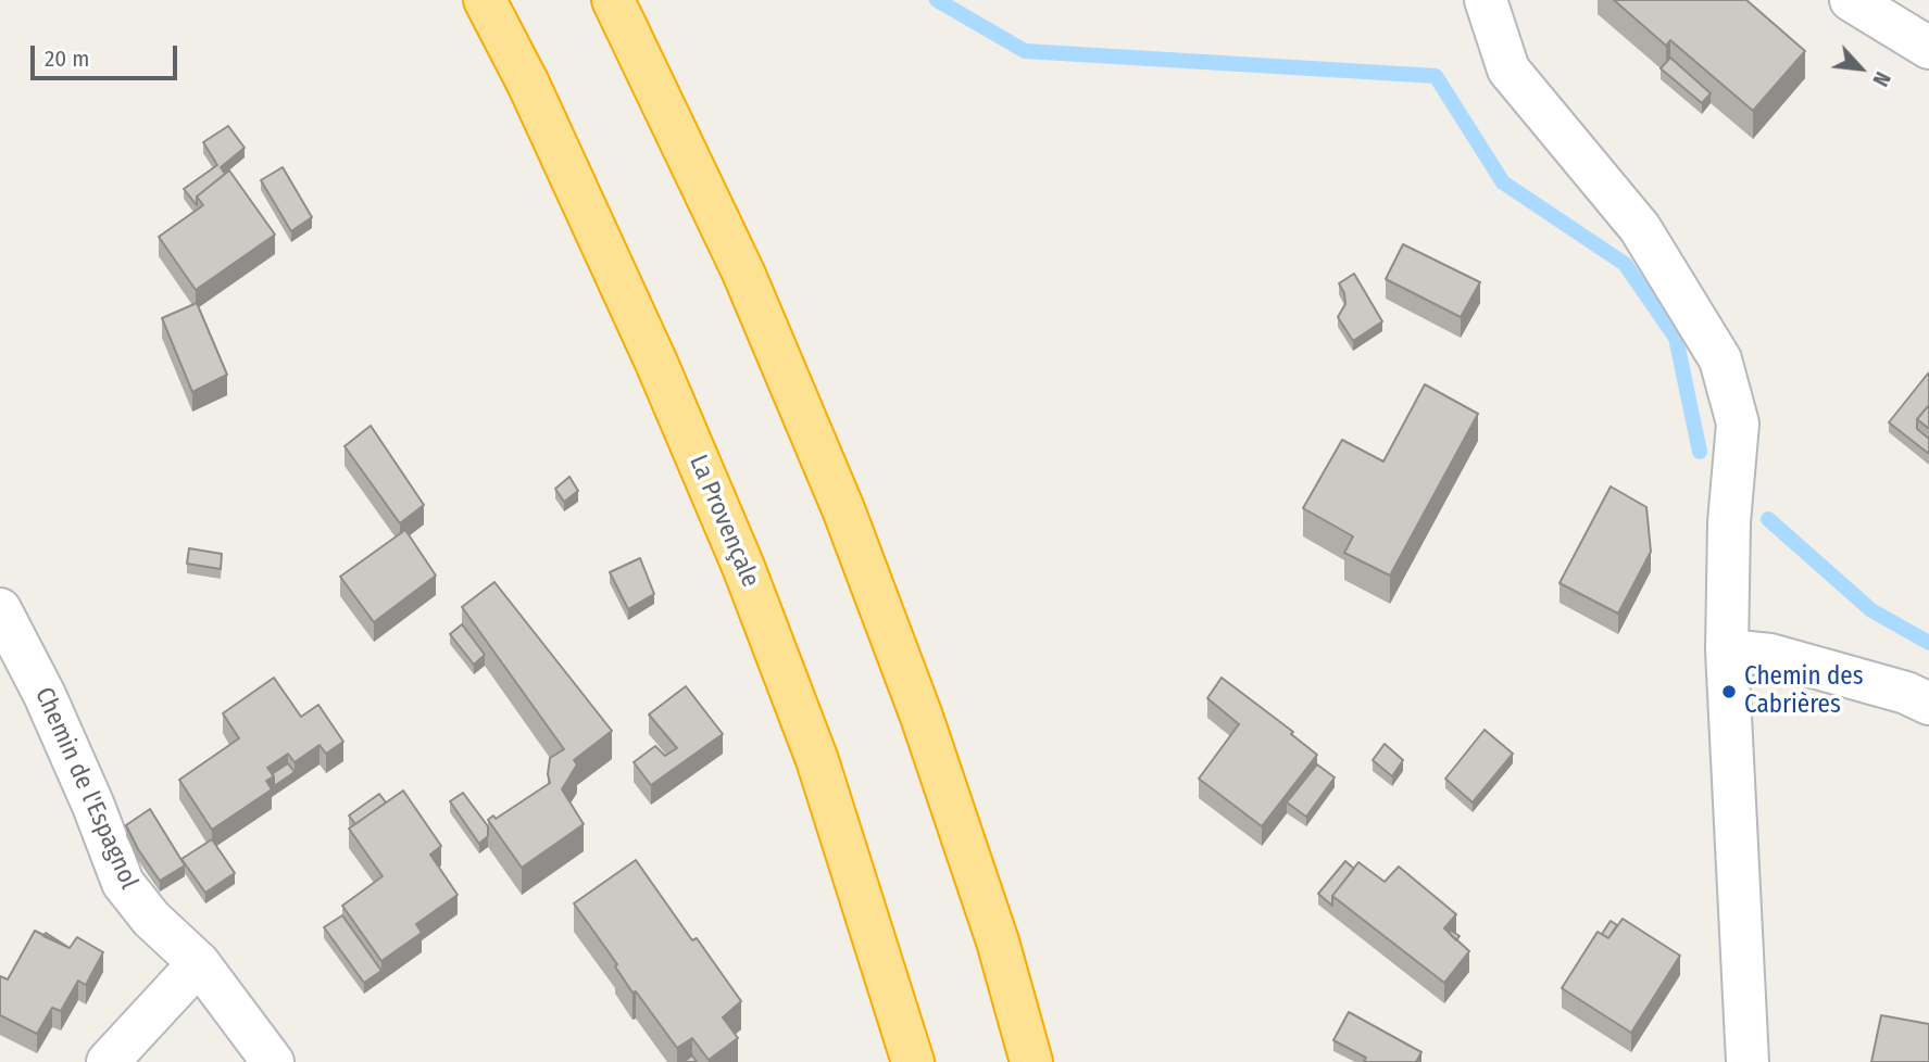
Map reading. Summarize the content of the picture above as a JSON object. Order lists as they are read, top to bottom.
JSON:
{
  "streets": {
    "highway": ["La Provençale"],
    "street": ["Chemin de l'Espagnol"]
  },
  "places": ["Chemin des Cabrières"],
  "scale_bar": "20 m",
  "north": "bottom right"
}
